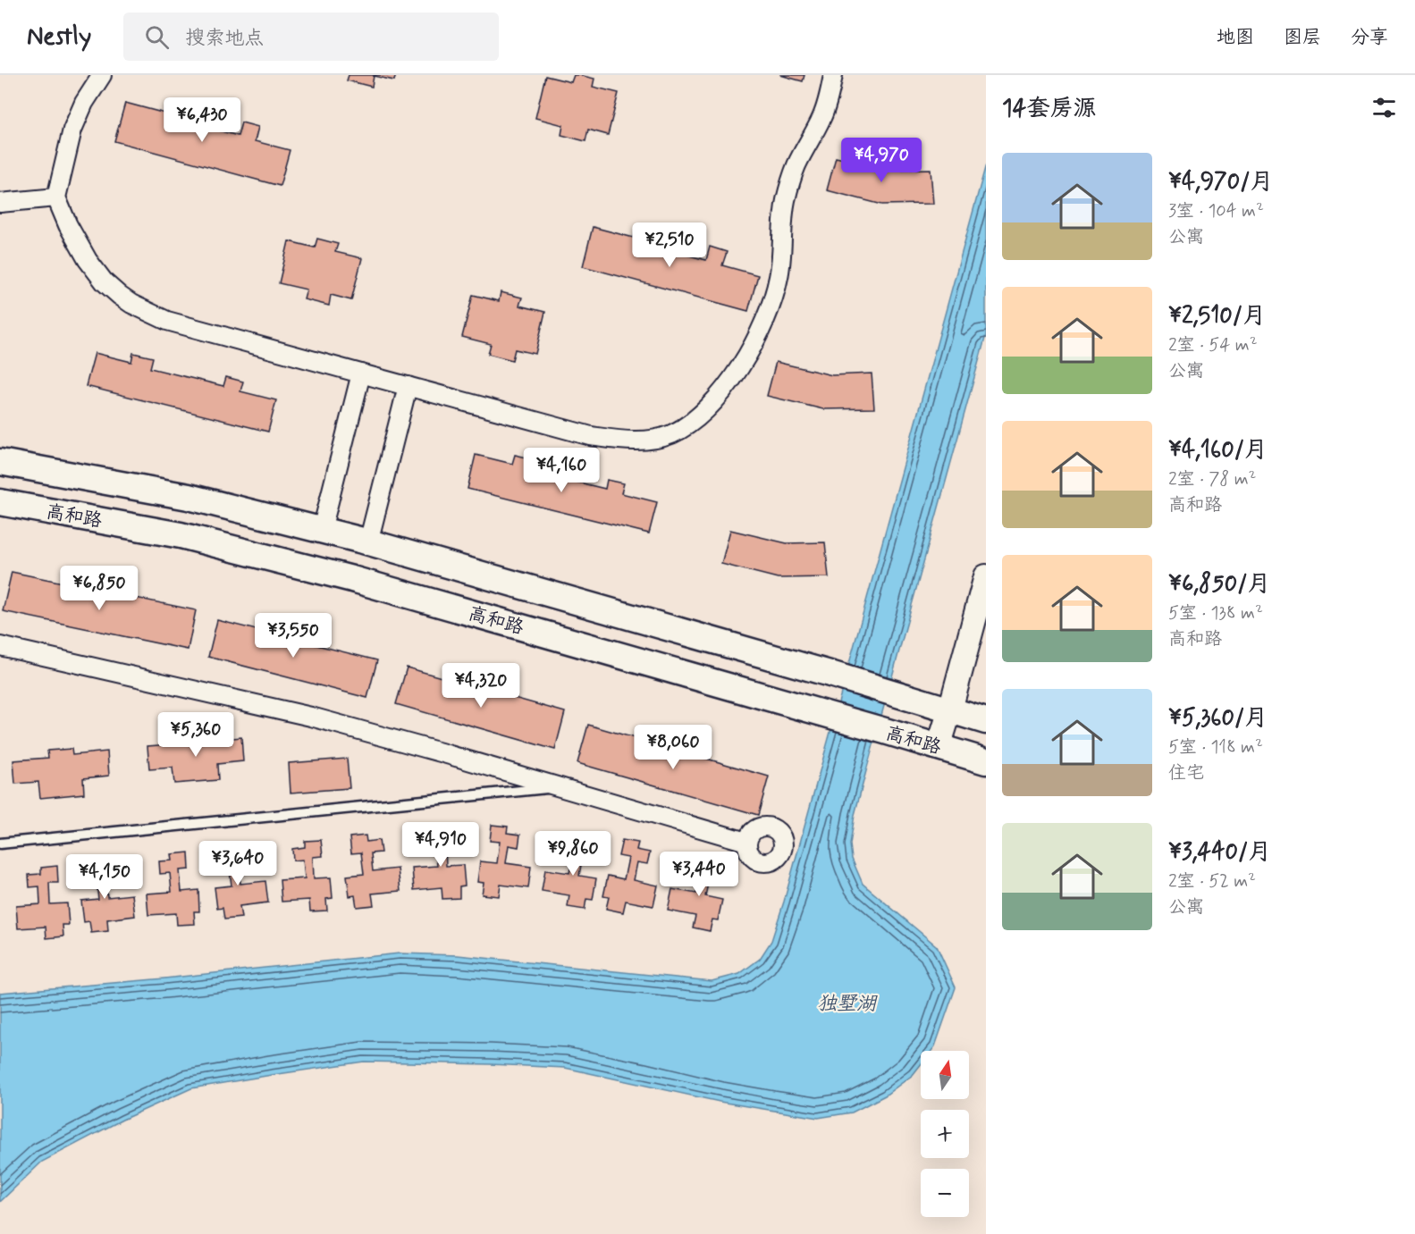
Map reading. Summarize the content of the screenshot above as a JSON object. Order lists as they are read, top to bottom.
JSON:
{
  "streets": {
    "main road": ["高和路"]
  },
  "water": ["独墅湖"],
  "north": "top",
  "page": {
    "header": "Nestly",
    "search": "搜索地点",
    "nav": ["地图", "图层", "分享"],
    "heading": "14套房源",
    "price": [
      "¥6,430",
      "¥4,970",
      "¥2,510",
      "¥4,160",
      "¥6,850",
      "¥3,550",
      "¥4,320",
      "¥5,360",
      "¥8,060",
      "¥4,910",
      "¥9,860",
      "¥3,640",
      "¥3,440",
      "¥4,150"
    ],
    "list": [
      {
        "name": "¥4,970/月",
        "note": "3室 · 104 m² · 公寓"
      },
      {
        "name": "¥2,510/月",
        "note": "2室 · 54 m² · 公寓"
      },
      {
        "name": "¥4,160/月",
        "note": "2室 · 78 m² · 高和路"
      },
      {
        "name": "¥6,850/月",
        "note": "5室 · 138 m² · 高和路"
      },
      {
        "name": "¥5,360/月",
        "note": "5室 · 118 m² · 住宅"
      },
      {
        "name": "¥3,440/月",
        "note": "2室 · 52 m² · 公寓"
      }
    ],
    "map_buttons": ["+", "−"]
  }
}
